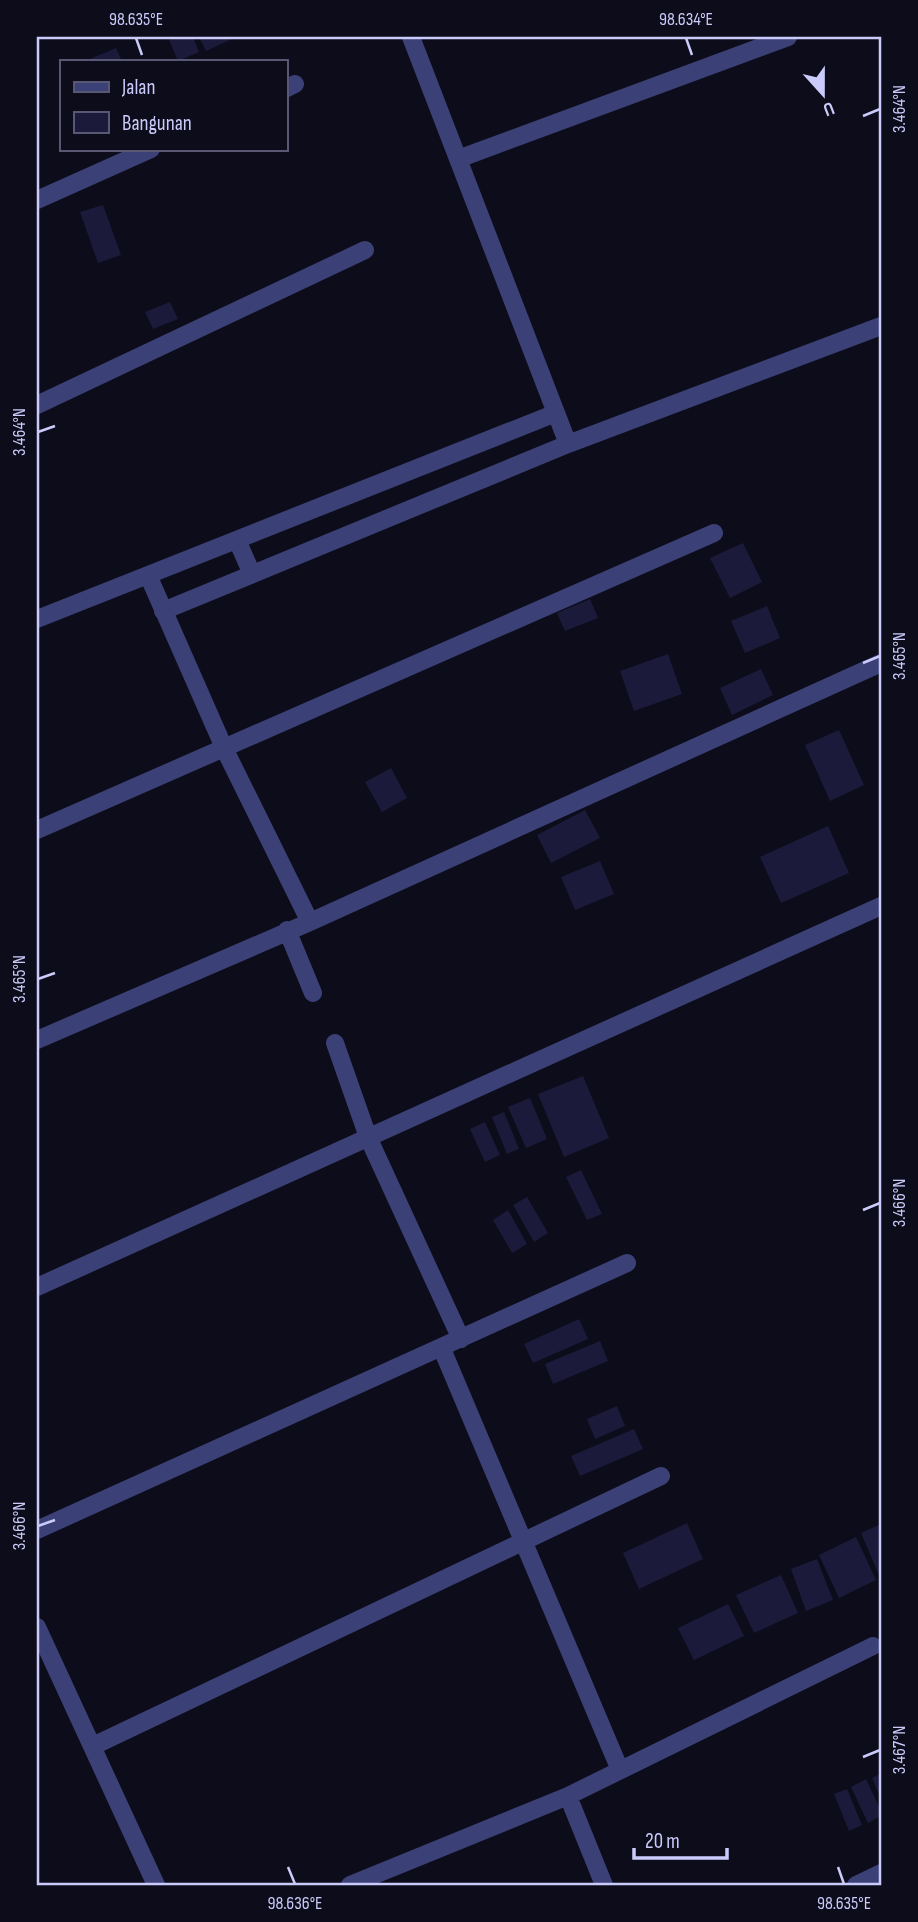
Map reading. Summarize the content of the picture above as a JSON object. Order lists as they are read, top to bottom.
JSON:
{
  "legend": ["Jalan", "Bangunan"],
  "scale_bar": "20 m",
  "north": "bottom",
  "coordinates": [
    "98.635°E",
    "98.634°E",
    "3.464°N",
    "3.465°N",
    "3.466°N",
    "3.467°N",
    "98.636°E"
  ]
}
